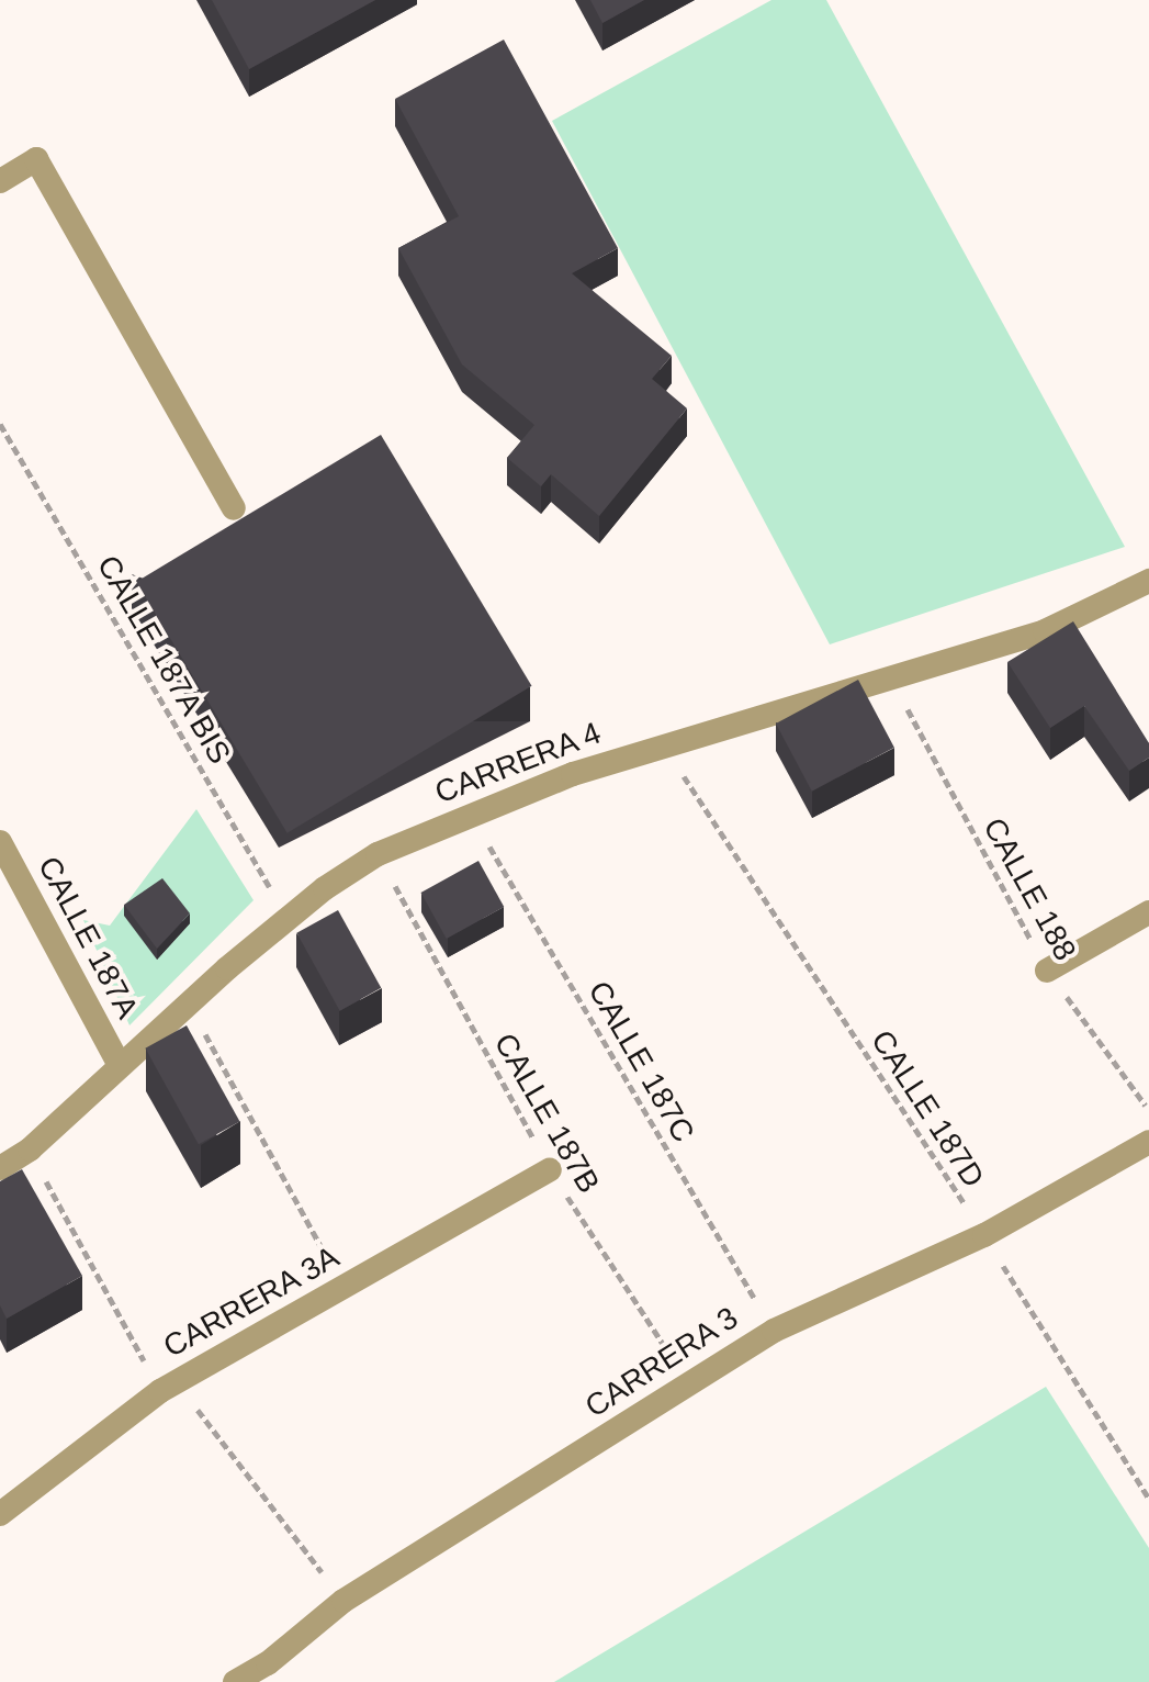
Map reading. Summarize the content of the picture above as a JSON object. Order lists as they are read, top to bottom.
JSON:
{
  "streets": {
    "street": [
      "CARRERA 4",
      "CALLE 187A",
      "CARRERA 3A",
      "CARRERA 3"
    ],
    "path": [
      "CALLE 187A BIS",
      "CALLE 188",
      "CALLE 187C",
      "CALLE 187D",
      "CALLE 187B"
    ]
  },
  "crossings": [
    ["CALLE 187A BIS", "CARRERA 4"],
    ["CARRERA 4", "CALLE 188"],
    ["CARRERA 4", "CALLE 187A"],
    ["CARRERA 4", "CALLE 187C"],
    ["CARRERA 4", "CALLE 187D"],
    ["CARRERA 4", "CALLE 187B"],
    ["CALLE 187C", "CARRERA 3"],
    ["CALLE 187D", "CARRERA 3"],
    ["CALLE 187B", "CARRERA 3A"],
    ["CALLE 187B", "CARRERA 3"]
  ]
}
